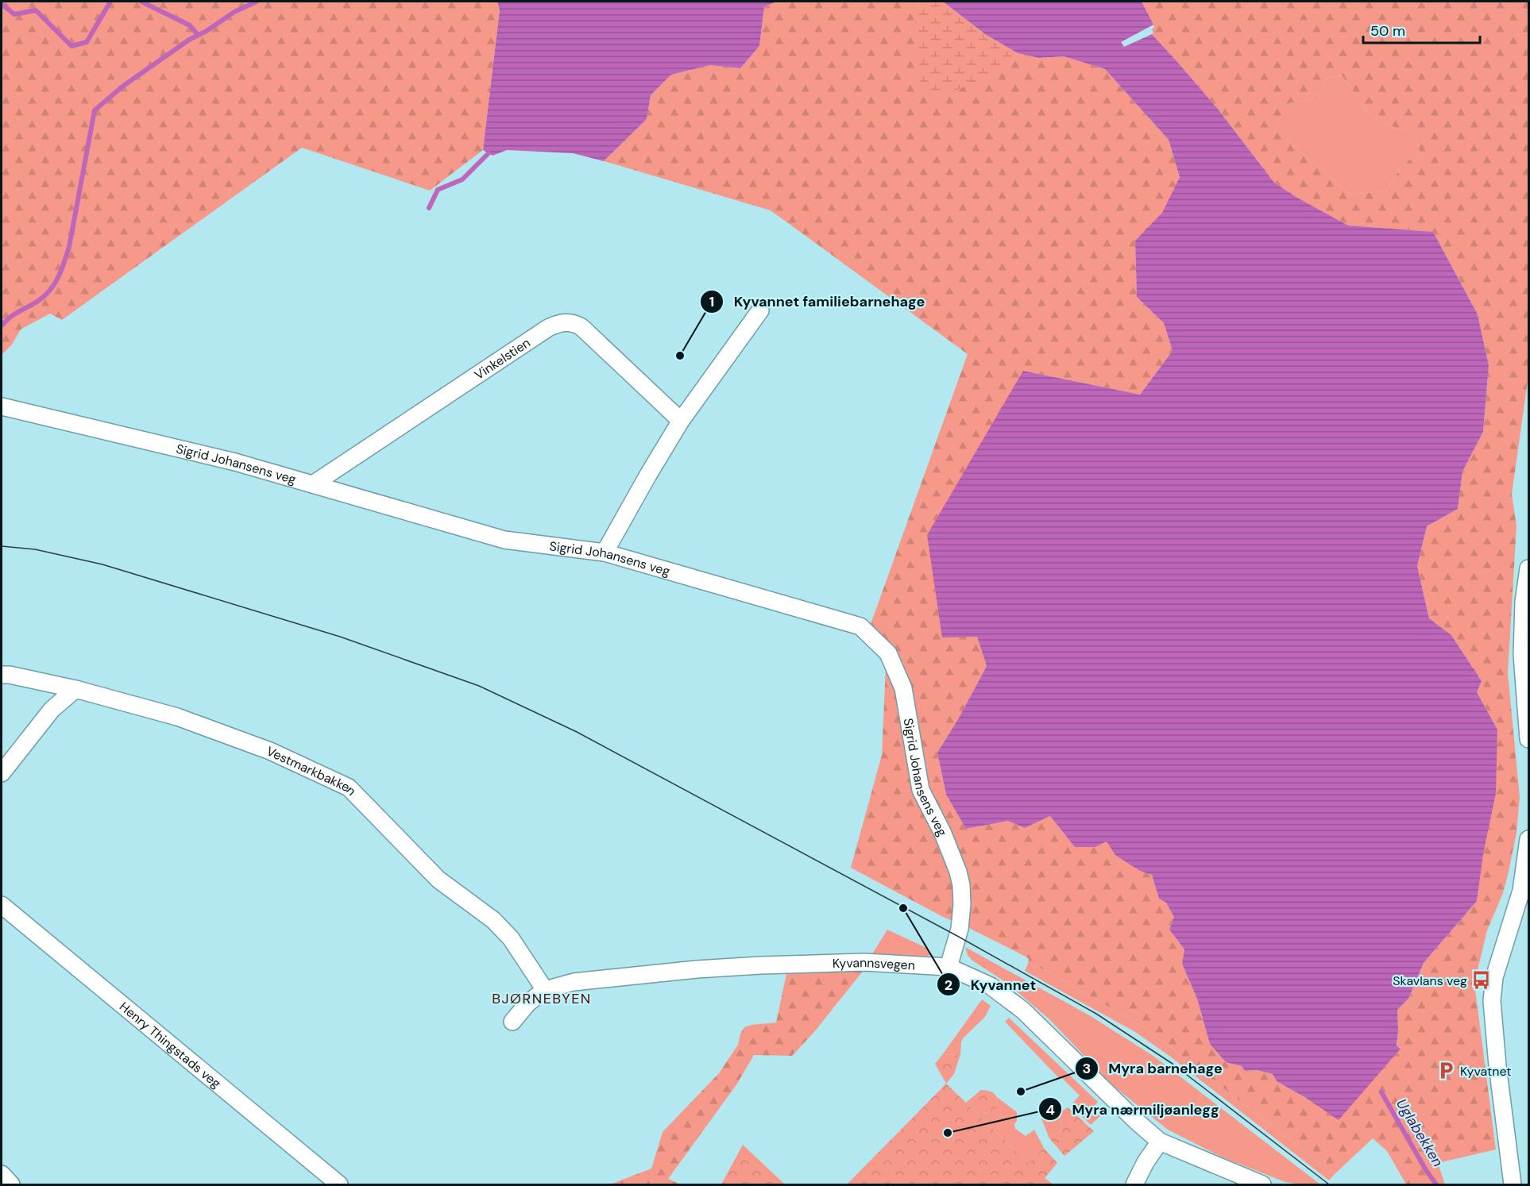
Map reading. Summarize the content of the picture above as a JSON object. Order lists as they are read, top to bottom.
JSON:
{
  "streets": {
    "street": [
      "Vinkelstien",
      "Sigrid Johansens veg",
      "Vestmarkbakken",
      "Kyvannsvegen",
      "Henry Thingstads veg"
    ]
  },
  "crossings": [
    ["Vinkelstien", "Sigrid Johansens veg"],
    ["Sigrid Johansens veg", "Kyvannsvegen"],
    ["Vestmarkbakken", "Kyvannsvegen"]
  ],
  "districts": ["BJØRNEBYEN"],
  "water": ["Uglabekken"],
  "places": {
    "other": [
      "Kyvannet familiebarnehage",
      "Kyvannet",
      "Myra barnehage",
      "Myra nærmiljøanlegg"
    ],
    "bus stop": ["Skavlans veg"],
    "parking": ["Kyvatnet"]
  },
  "scale_bar": "50 m"
}
